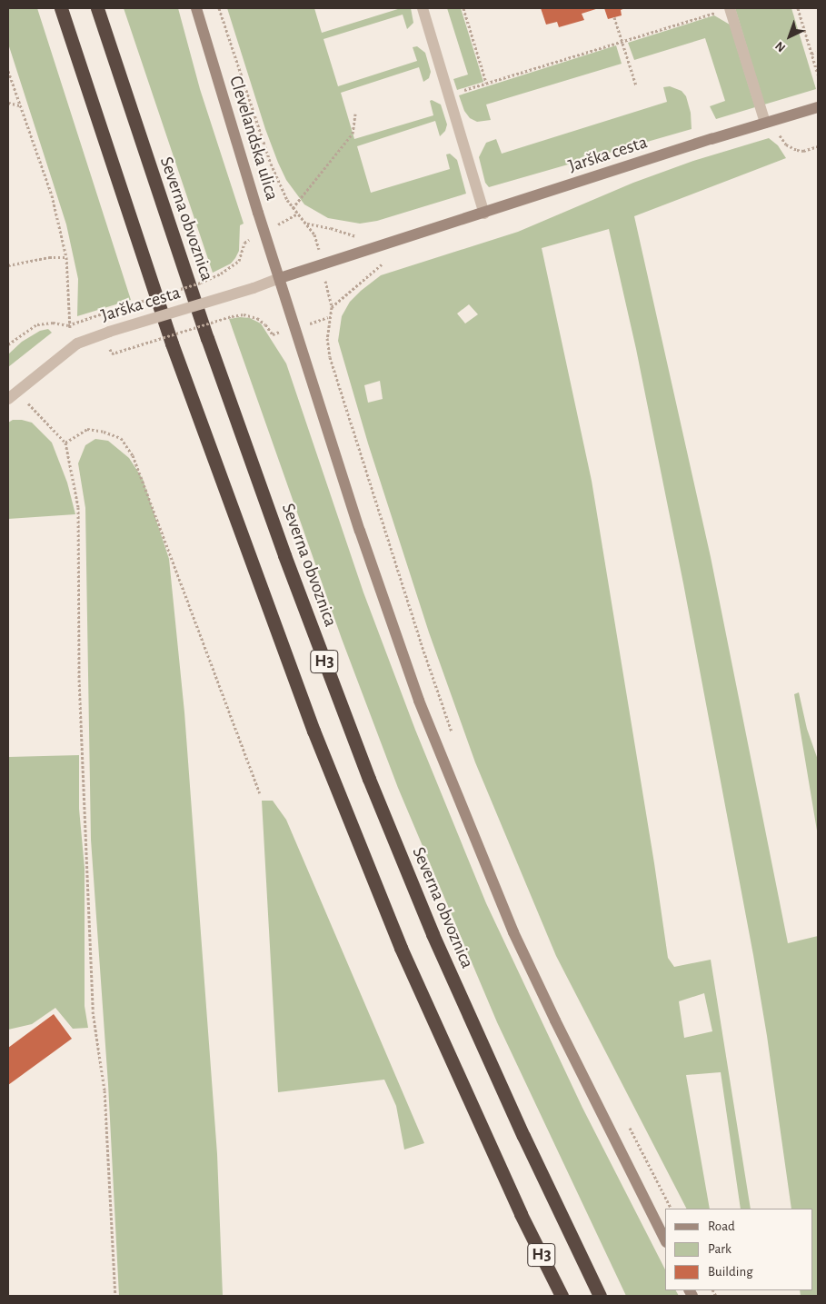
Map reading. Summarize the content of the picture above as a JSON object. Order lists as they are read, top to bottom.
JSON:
{
  "streets": {
    "highway": ["Severna obvoznica", "H3"],
    "street": ["Clevelandska ulica", "Jarška cesta"]
  },
  "crossings": [
    ["Clevelandska ulica", "Jarška cesta"]
  ],
  "legend": ["Road", "Park", "Building"],
  "north": "bottom left"
}
